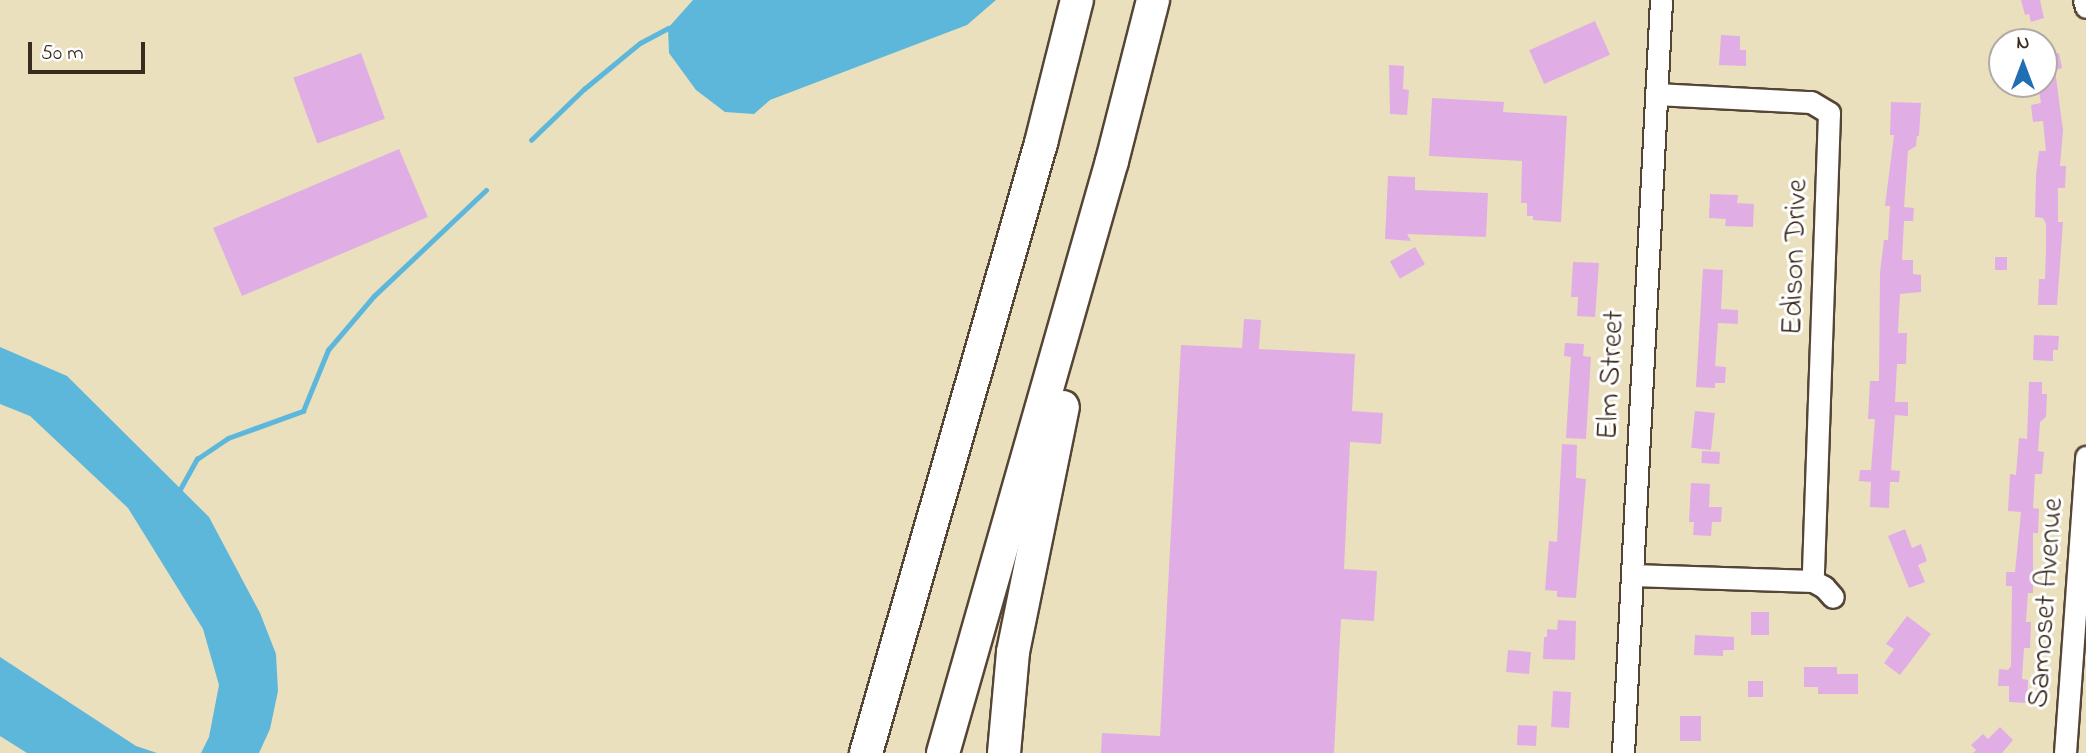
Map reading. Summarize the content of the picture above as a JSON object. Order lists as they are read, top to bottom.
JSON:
{
  "streets": {
    "street": ["Edison Drive", "Elm Street", "Samoset Avenue"]
  },
  "crossings": [
    ["Edison Drive", "Elm Street"]
  ],
  "scale_bar": "50 m",
  "north": "top"
}
